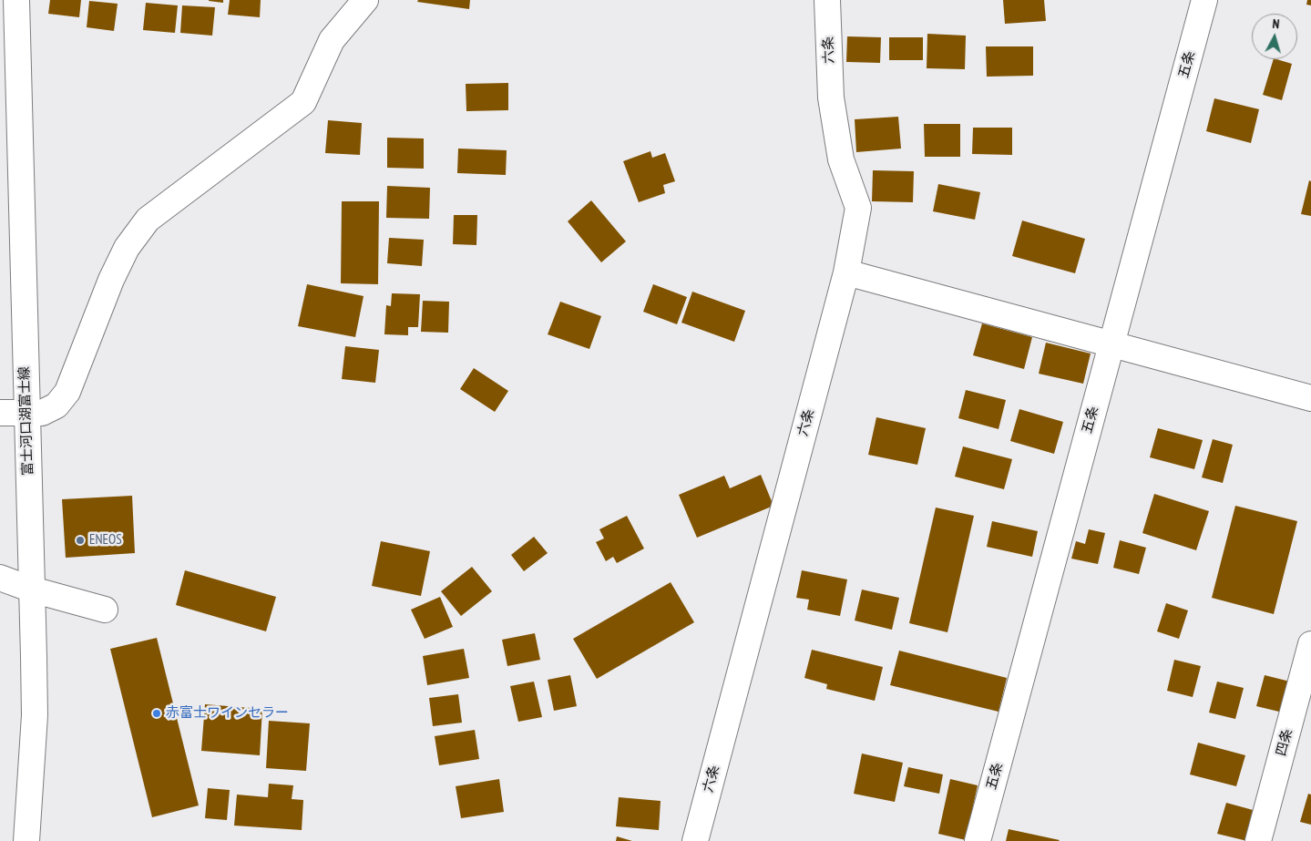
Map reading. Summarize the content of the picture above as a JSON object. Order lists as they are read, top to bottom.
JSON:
{
  "streets": {
    "street": [
      "六条",
      "五条",
      "富士河口湖富士線",
      "四条"
    ]
  },
  "places": ["ENEOS", "赤富士ワインセラー"],
  "north": "top"
}
